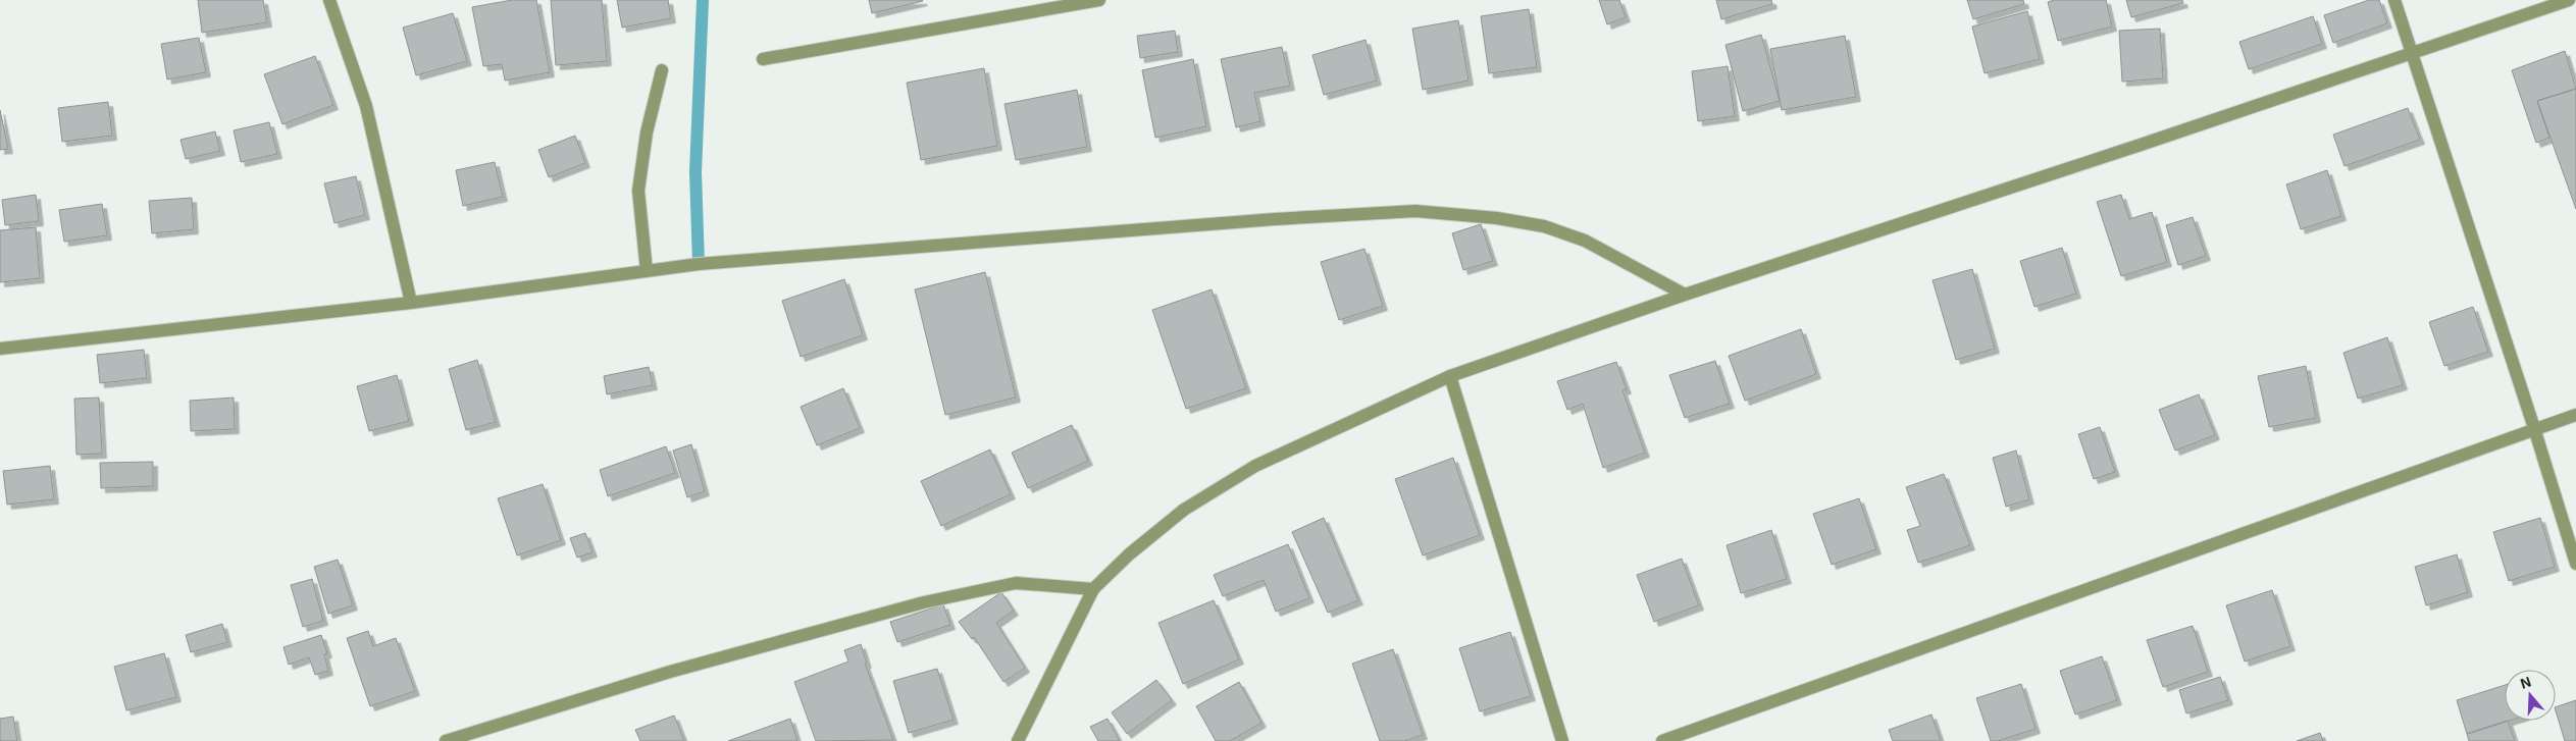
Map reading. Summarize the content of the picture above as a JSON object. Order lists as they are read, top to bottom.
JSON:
{
  "north": "top"
}
